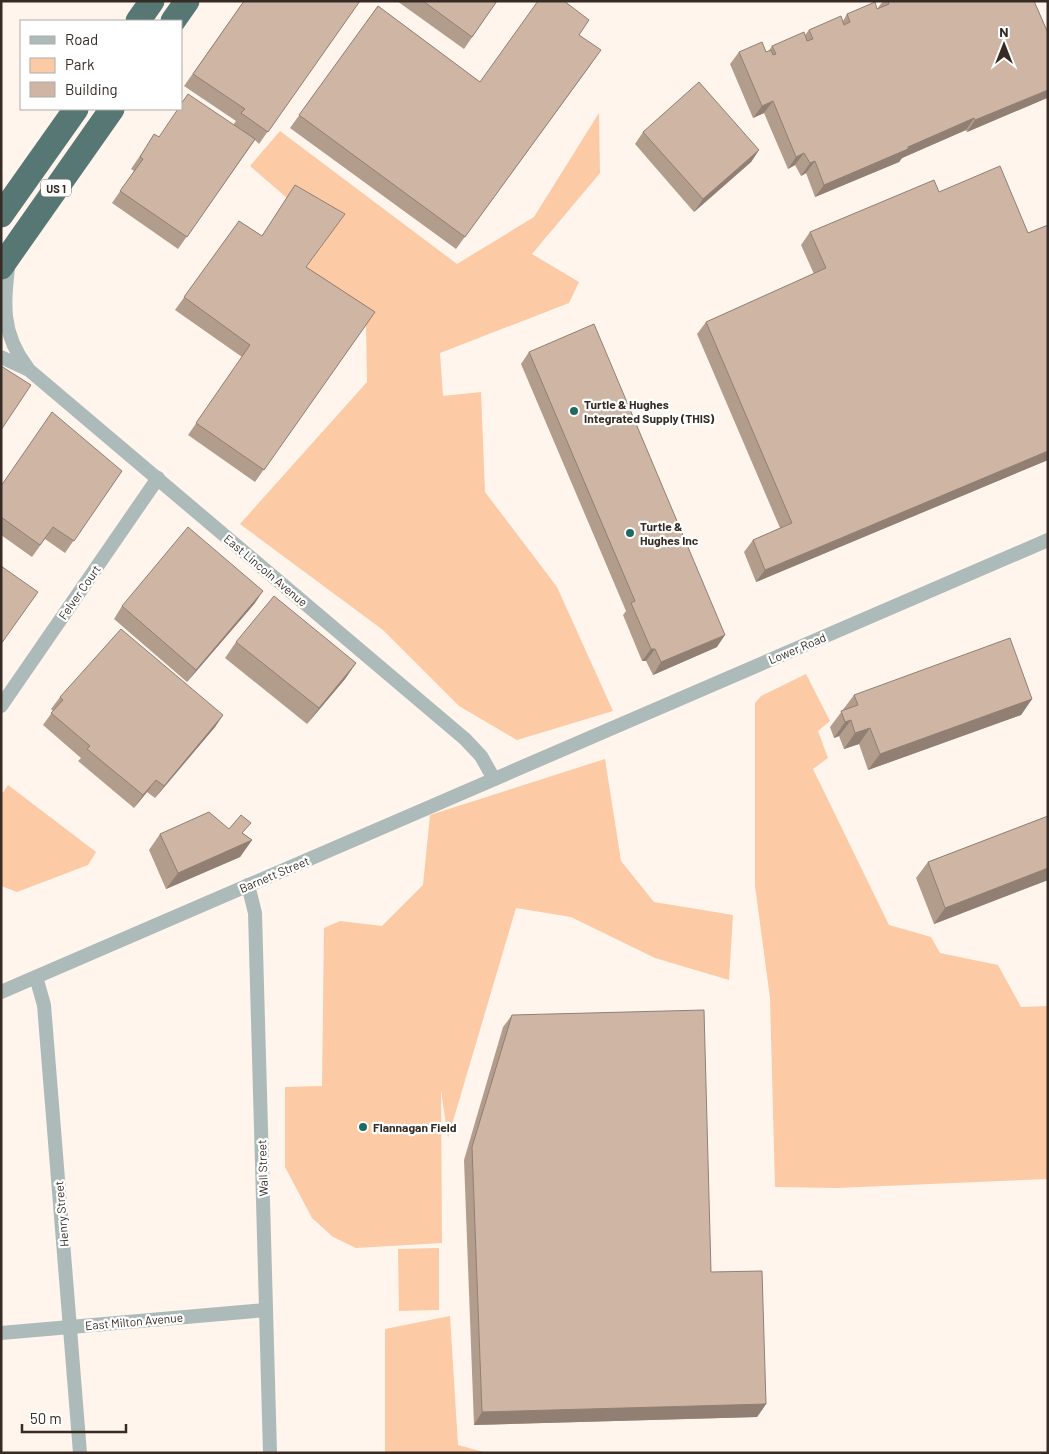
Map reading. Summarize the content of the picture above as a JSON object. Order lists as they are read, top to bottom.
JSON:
{
  "streets": {
    "highway": ["US 1"],
    "street": [
      "East Lincoln Avenue",
      "Felver Court",
      "Lower Road",
      "Barnett Street",
      "Wall Street",
      "Henry Street",
      "East Milton Avenue"
    ]
  },
  "crossings": [
    ["US 1", "East Lincoln Avenue"],
    ["East Lincoln Avenue", "Felver Court"],
    ["East Lincoln Avenue", "Barnett Street"],
    ["Lower Road", "Barnett Street"],
    ["Barnett Street", "Wall Street"],
    ["Barnett Street", "Henry Street"],
    ["Wall Street", "East Milton Avenue"],
    ["Henry Street", "East Milton Avenue"]
  ],
  "places": ["Turtle & Hughes Integrated Supply (THIS)", "Turtle & Hughes Inc", "Flannagan Field"],
  "legend": ["Road", "Park", "Building"],
  "scale_bar": "50 m",
  "north": "top"
}
